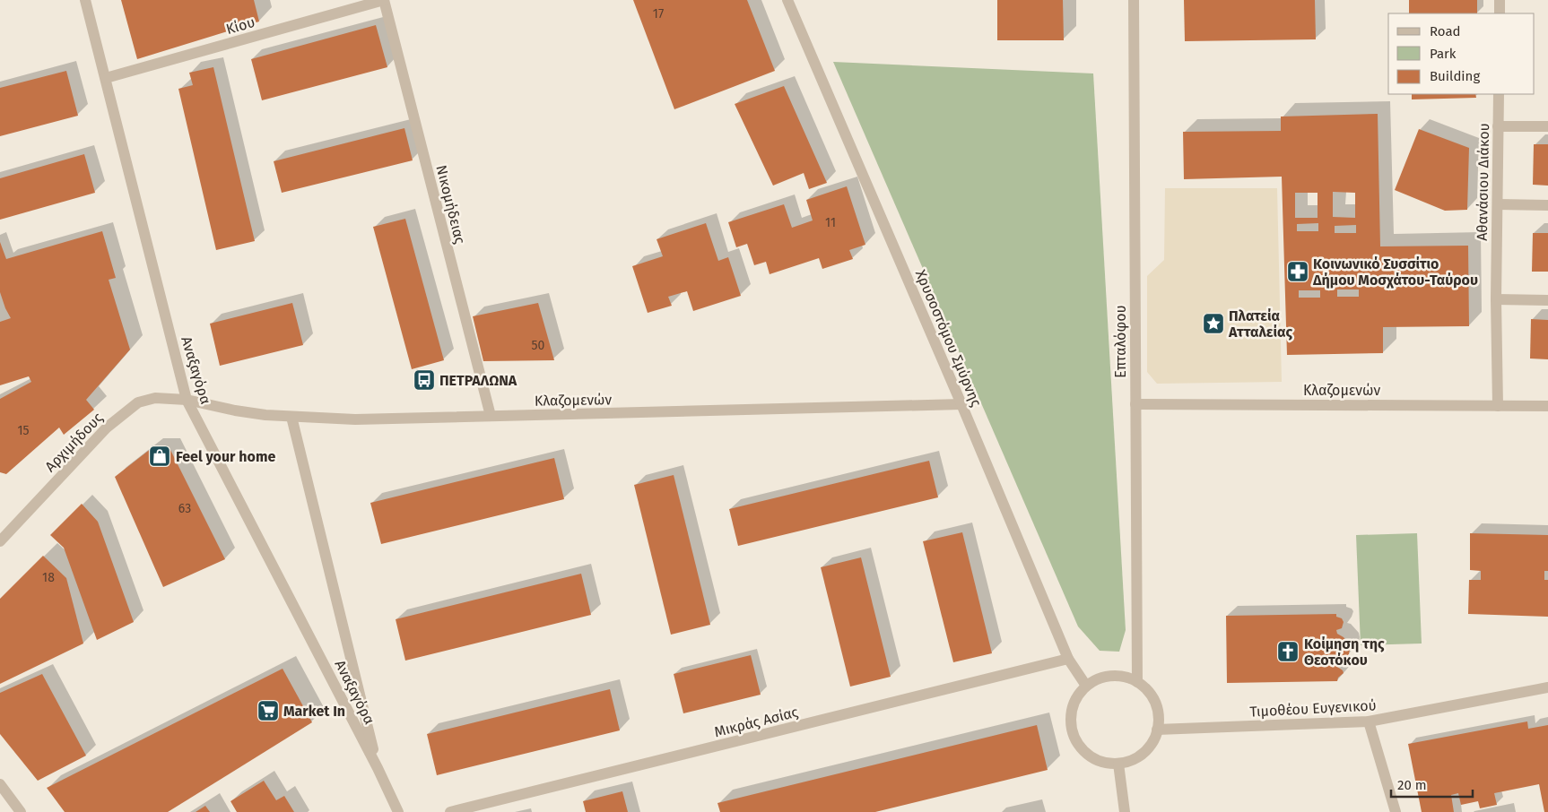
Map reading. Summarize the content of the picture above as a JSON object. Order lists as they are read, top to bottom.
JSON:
{
  "streets": {
    "street": [
      "Κίου",
      "Αθανάσιου Διάκου",
      "Νικομήδειας",
      "Χρυσοστόμου Σμύρνης",
      "Επταλόφου",
      "Αναξαγόρα",
      "Κλαζομενών",
      "Αρχιμήδους",
      "Τιμοθέου Ευγενικού",
      "Μικράς Ασίας"
    ]
  },
  "crossings": [
    ["Κίου", "Νικομήδειας"],
    ["Κίου", "Αναξαγόρα"],
    ["Αθανάσιου Διάκου", "Κλαζομενών"],
    ["Νικομήδειας", "Κλαζομενών"],
    ["Χρυσοστόμου Σμύρνης", "Επταλόφου"],
    ["Χρυσοστόμου Σμύρνης", "Κλαζομενών"],
    ["Χρυσοστόμου Σμύρνης", "Τιμοθέου Ευγενικού"],
    ["Χρυσοστόμου Σμύρνης", "Μικράς Ασίας"],
    ["Επταλόφου", "Κλαζομενών"],
    ["Επταλόφου", "Τιμοθέου Ευγενικού"],
    ["Αναξαγόρα", "Κλαζομενών"],
    ["Αναξαγόρα", "Αρχιμήδους"],
    ["Κλαζομενών", "Αρχιμήδους"]
  ],
  "places": {
    "pharmacy": ["Κοινωνικό Συσσίτιο Δήμου Μοσχάτου-Ταύρου"],
    "place": ["Πλατεία Ατταλείας"],
    "bus stop": ["ΠΕΤΡΑΛΩΝΑ"],
    "shop": ["Feel your home"],
    "church": ["Κοίμηση της Θεοτόκου"],
    "supermarket": ["Market In"]
  },
  "house_numbers": [
    "17",
    "11",
    "50",
    "15",
    "63",
    "18"
  ],
  "legend": ["Road", "Park", "Building"],
  "scale_bar": "20 m"
}
